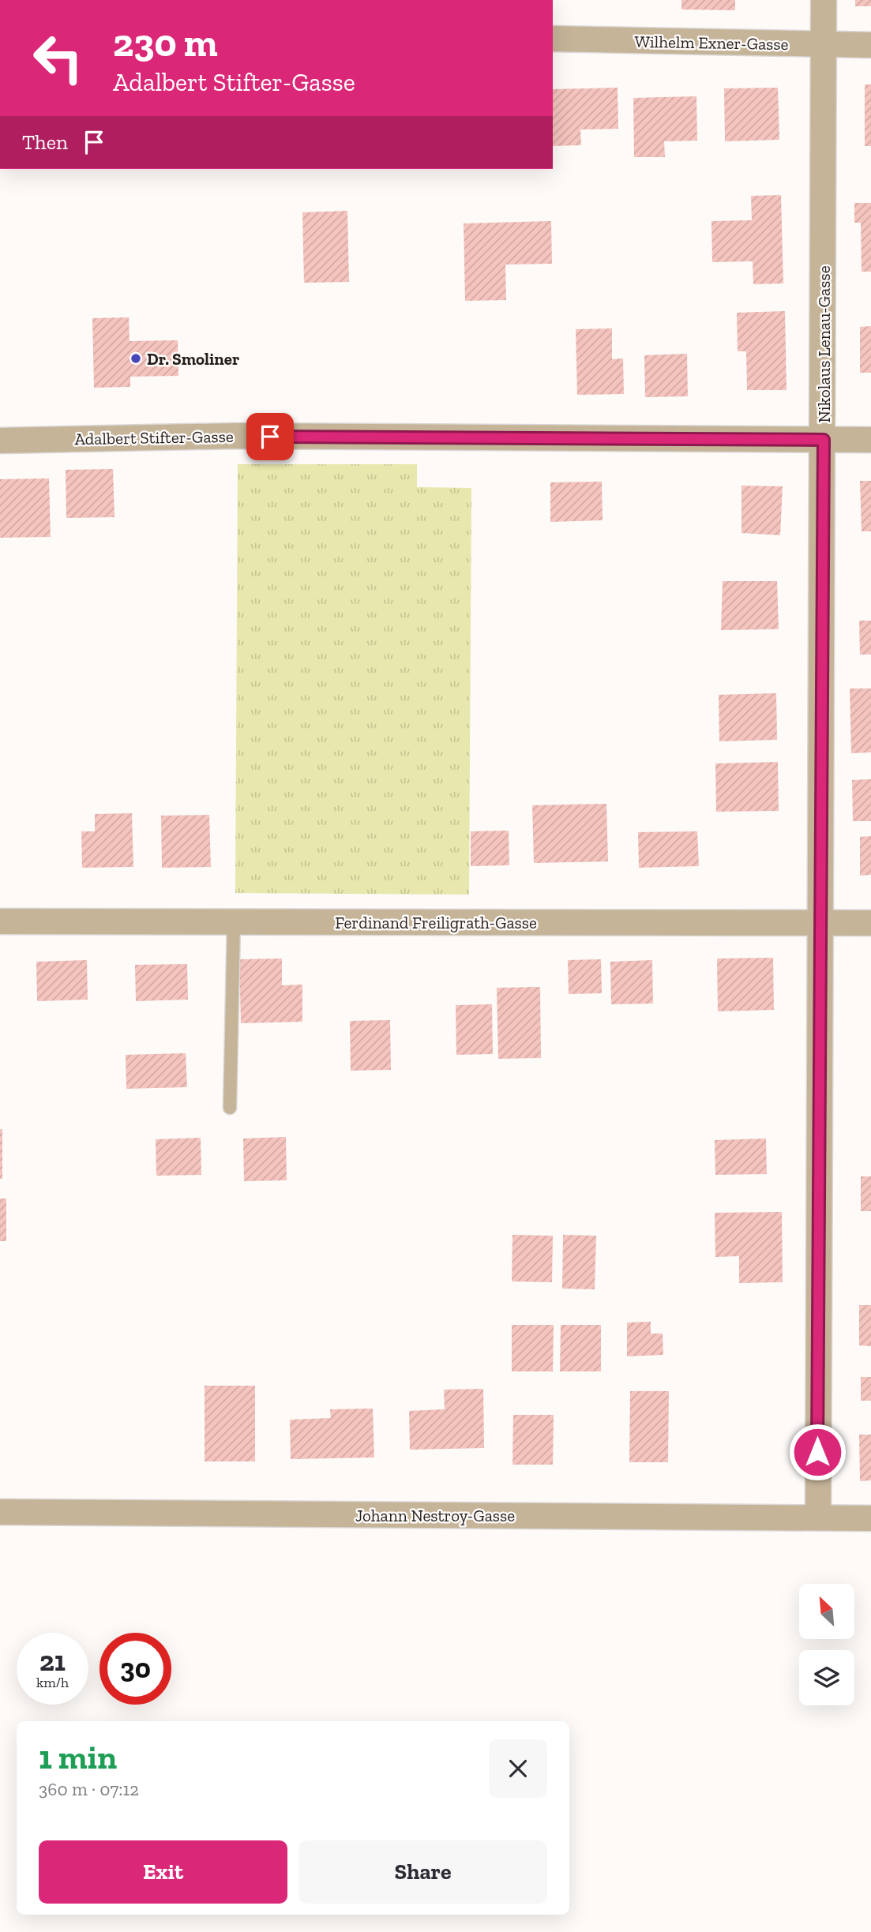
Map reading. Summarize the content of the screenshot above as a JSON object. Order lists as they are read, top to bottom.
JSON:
{
  "streets": {
    "street": [
      "Wilhelm Exner-Gasse",
      "Nikolaus Lenau-Gasse",
      "Adalbert Stifter-Gasse",
      "Ferdinand Freiligrath-Gasse",
      "Johann Nestroy-Gasse"
    ]
  },
  "crossings": [
    ["Wilhelm Exner-Gasse", "Nikolaus Lenau-Gasse"],
    ["Nikolaus Lenau-Gasse", "Adalbert Stifter-Gasse"],
    ["Nikolaus Lenau-Gasse", "Ferdinand Freiligrath-Gasse"],
    ["Nikolaus Lenau-Gasse", "Johann Nestroy-Gasse"]
  ],
  "places": ["Dr. Smoliner"],
  "north": "top left",
  "page": {
    "turn": ["230 m", "Adalbert Stifter-Gasse"],
    "then": "Then",
    "speed": "21 km/h",
    "limit": "30",
    "heading": ["1 min", "360 m · 07:12"],
    "buttons": ["Exit", "Share"]
  }
}
